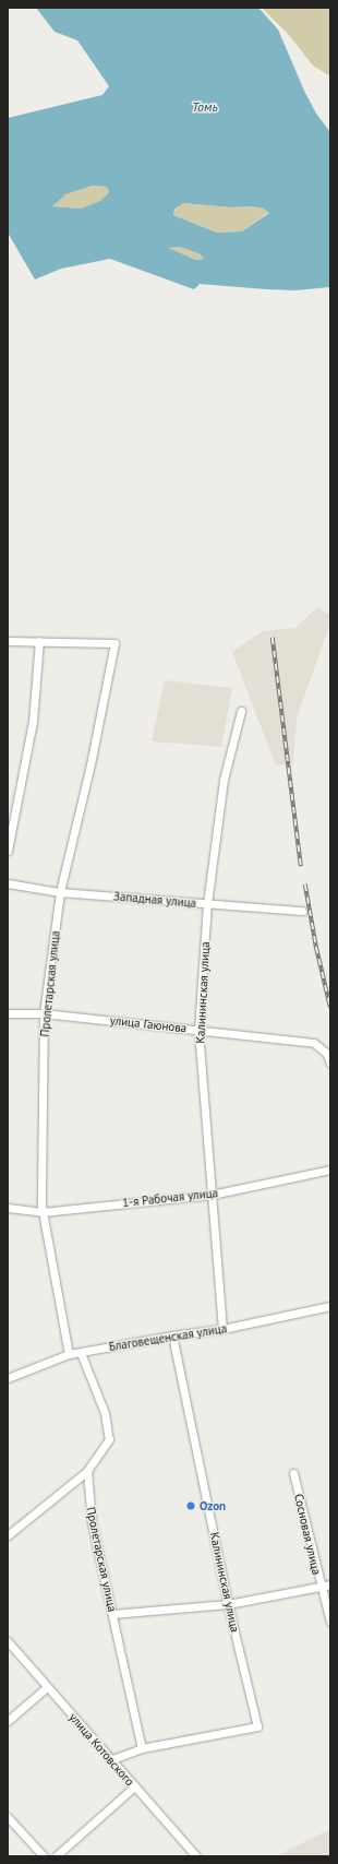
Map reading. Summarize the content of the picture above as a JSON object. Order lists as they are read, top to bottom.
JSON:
{
  "streets": {
    "street": [
      "Западная улица",
      "Пролетарская улица",
      "Калининская улица",
      "улица Гаюнова",
      "1-я Рабочая улица",
      "Благовещенская улица",
      "Сосновая улица",
      "улица Котовского"
    ]
  },
  "crossings": [
    ["Западная улица", "Пролетарская улица"],
    ["Западная улица", "Калининская улица"],
    ["Пролетарская улица", "Калининская улица"],
    ["Пролетарская улица", "улица Гаюнова"],
    ["Пролетарская улица", "1-я Рабочая улица"],
    ["Пролетарская улица", "Благовещенская улица"],
    ["Калининская улица", "улица Гаюнова"],
    ["Калининская улица", "1-я Рабочая улица"],
    ["Калининская улица", "Благовещенская улица"]
  ],
  "water": ["Томь"],
  "places": ["Ozon"]
}
